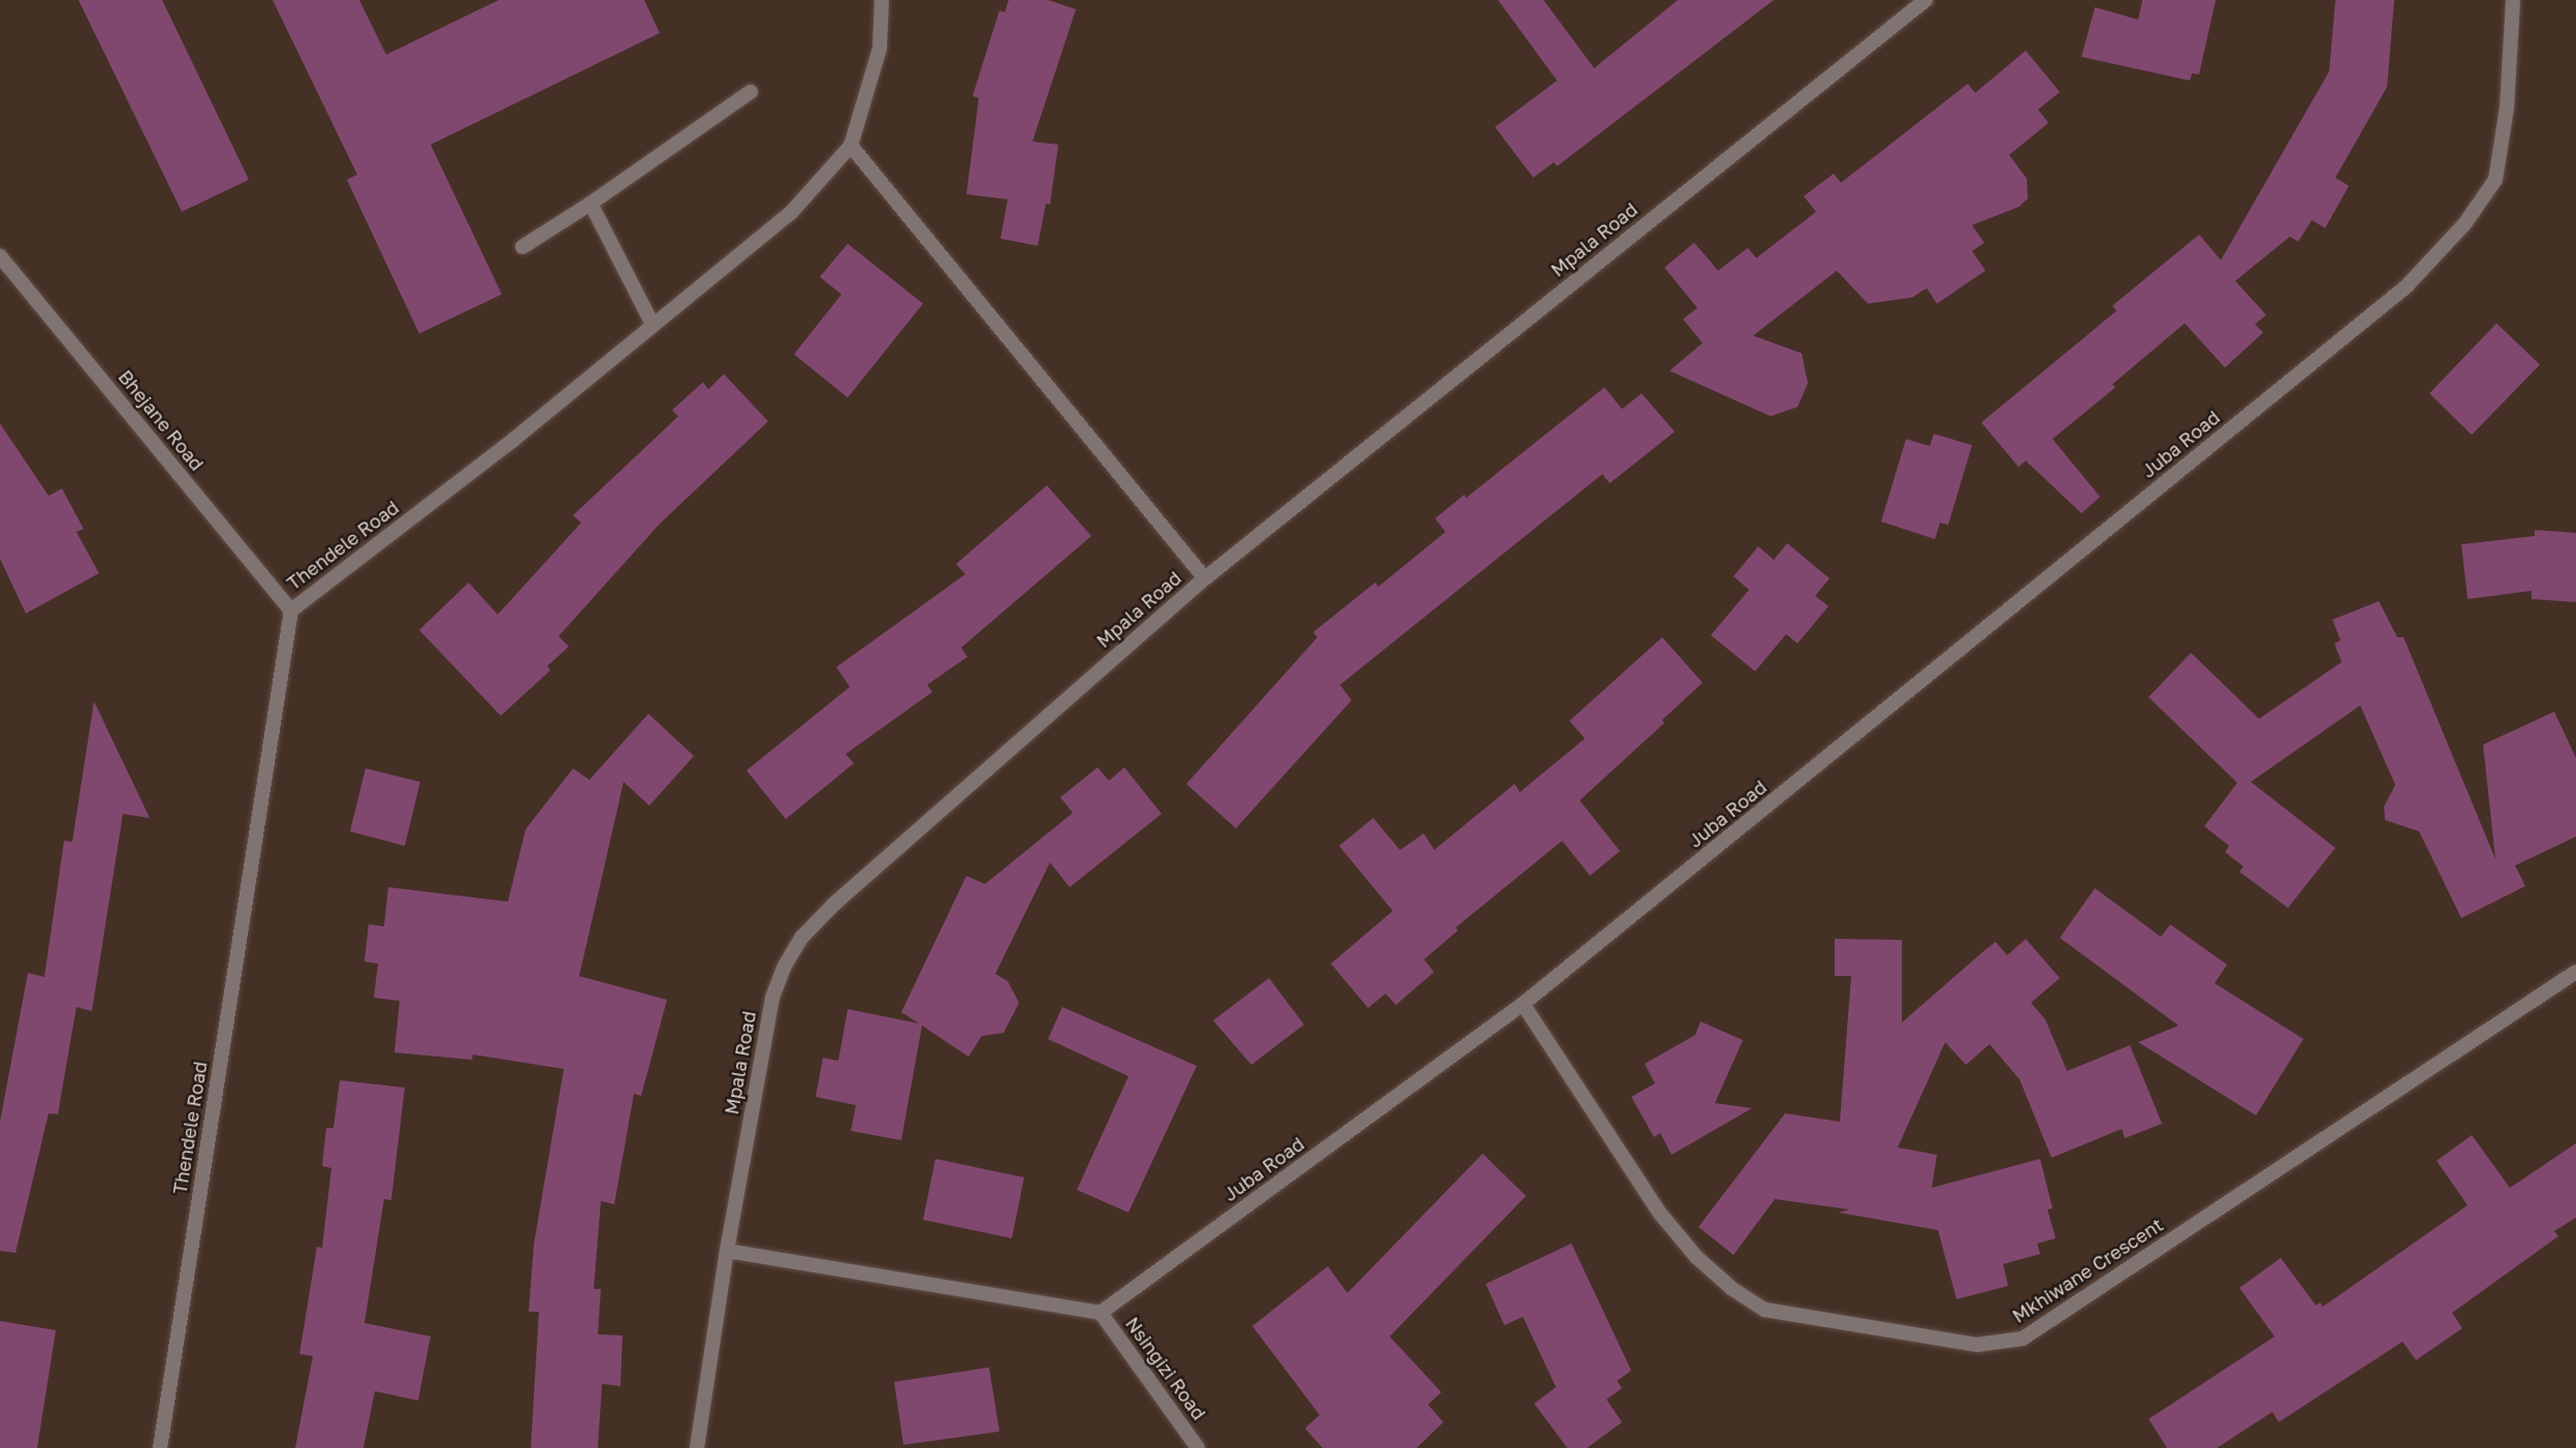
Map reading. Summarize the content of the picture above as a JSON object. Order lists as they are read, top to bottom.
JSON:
{
  "streets": {
    "street": [
      "Mpala Road",
      "Bhejane Road",
      "Juba Road",
      "Thendele Road",
      "Mkhiwane Crescent",
      "Nsingizi Road"
    ]
  },
  "crossings": [
    ["Bhejane Road", "Thendele Road"],
    ["Juba Road", "Mkhiwane Crescent"],
    ["Juba Road", "Nsingizi Road"]
  ]
}
